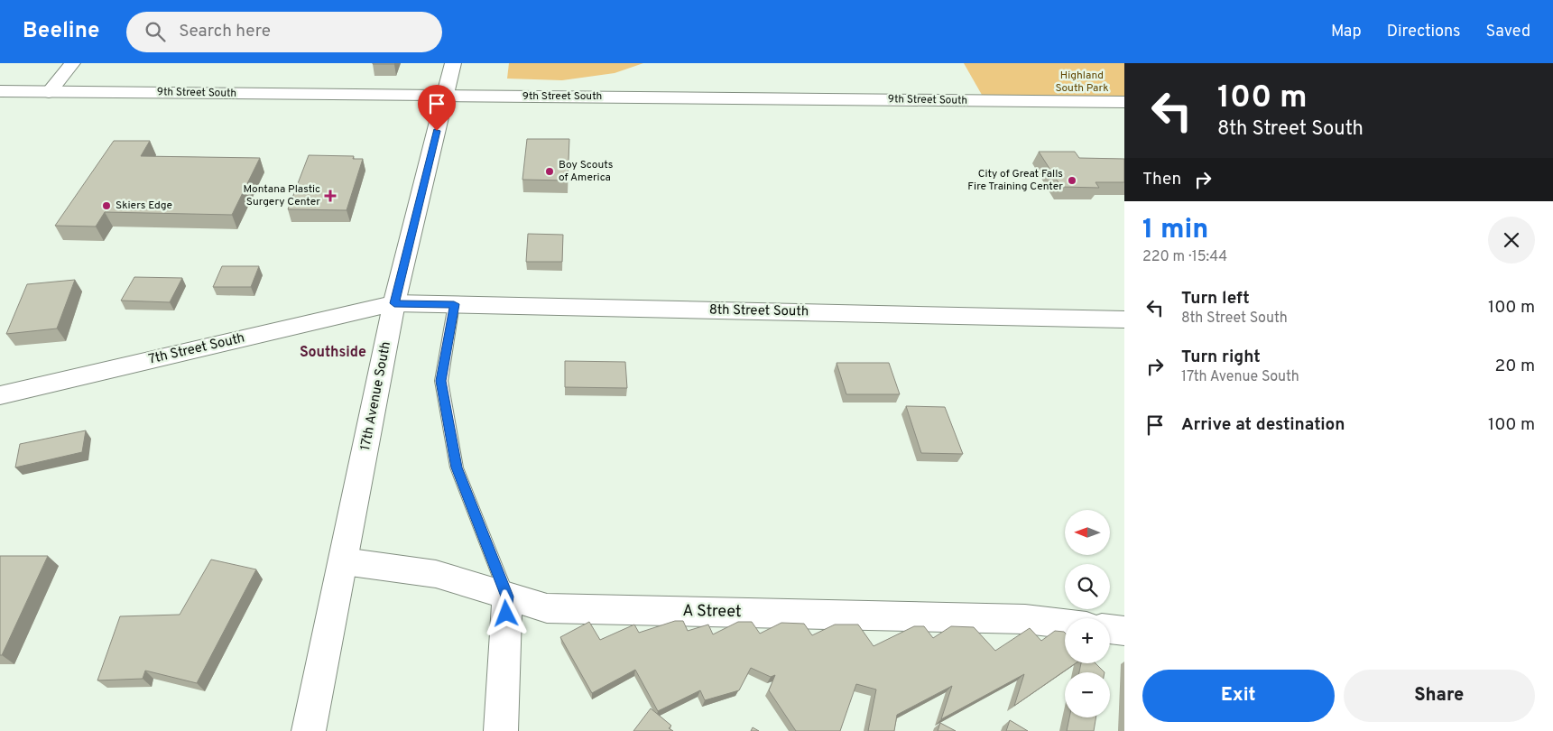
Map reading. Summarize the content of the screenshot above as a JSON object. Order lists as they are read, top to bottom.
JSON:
{
  "streets": {
    "street": [
      "9th Street South",
      "8th Street South",
      "7th Street South",
      "17th Avenue South",
      "A Street"
    ]
  },
  "crossings": [
    ["9th Street South", "17th Avenue South"],
    ["8th Street South", "7th Street South"],
    ["8th Street South", "17th Avenue South"],
    ["7th Street South", "17th Avenue South"],
    ["17th Avenue South", "A Street"]
  ],
  "districts": ["Southside"],
  "parks": ["Highland South Park"],
  "places": {
    "other": ["Boy Scouts of America", "City of Great Falls Fire Training Center", "Skiers Edge"],
    "health": ["Montana Plastic Surgery Center"]
  },
  "north": "left",
  "page": {
    "header": "Beeline",
    "search": "Search here",
    "nav": ["Map", "Directions", "Saved"],
    "turn": ["100 m", "8th Street South"],
    "then": "Then",
    "heading": ["1 min", "220 m · 15:44"],
    "list": [
      {
        "name": "Turn left",
        "note": "8th Street South",
        "value": "100 m"
      },
      {
        "name": "Turn right",
        "note": "17th Avenue South",
        "value": "20 m"
      },
      {
        "name": "Arrive at destination",
        "value": "100 m"
      }
    ],
    "map_buttons": ["+", "−"],
    "buttons": ["Exit", "Share"]
  }
}
